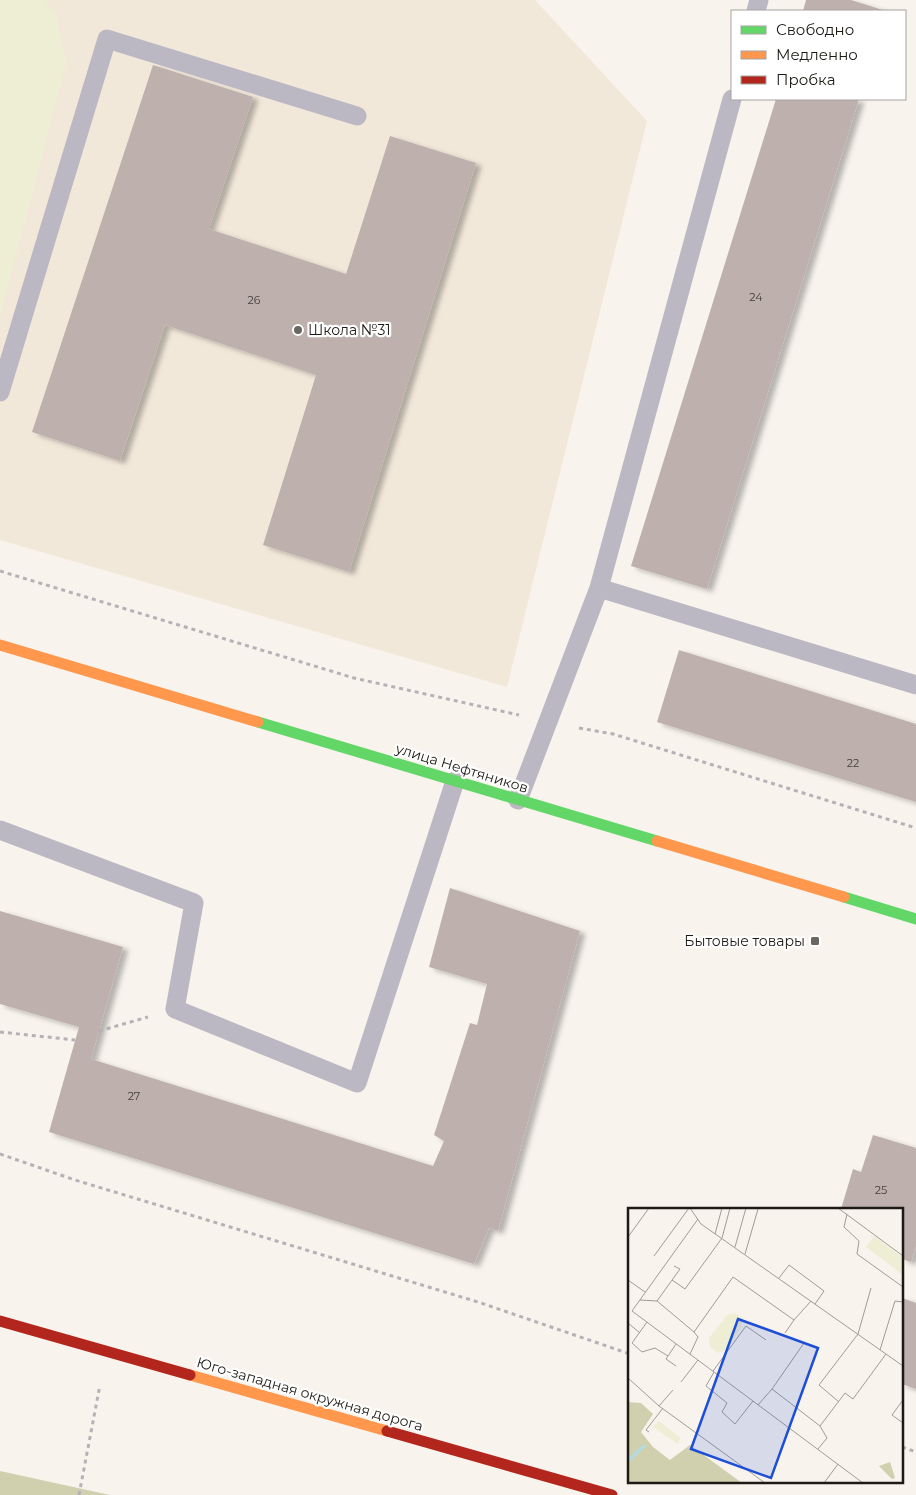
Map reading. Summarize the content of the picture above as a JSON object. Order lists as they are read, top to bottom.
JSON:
{
  "streets": {
    "main road": ["улица Нефтяников", "Юго-западная окружная дорога"]
  },
  "places": {
    "other": ["Школа №31"],
    "transit": ["Бытовые товары"]
  },
  "house_numbers": [
    "24",
    "26",
    "22",
    "27",
    "25"
  ],
  "legend": ["Свободно", "Медленно", "Пробка"]
}
